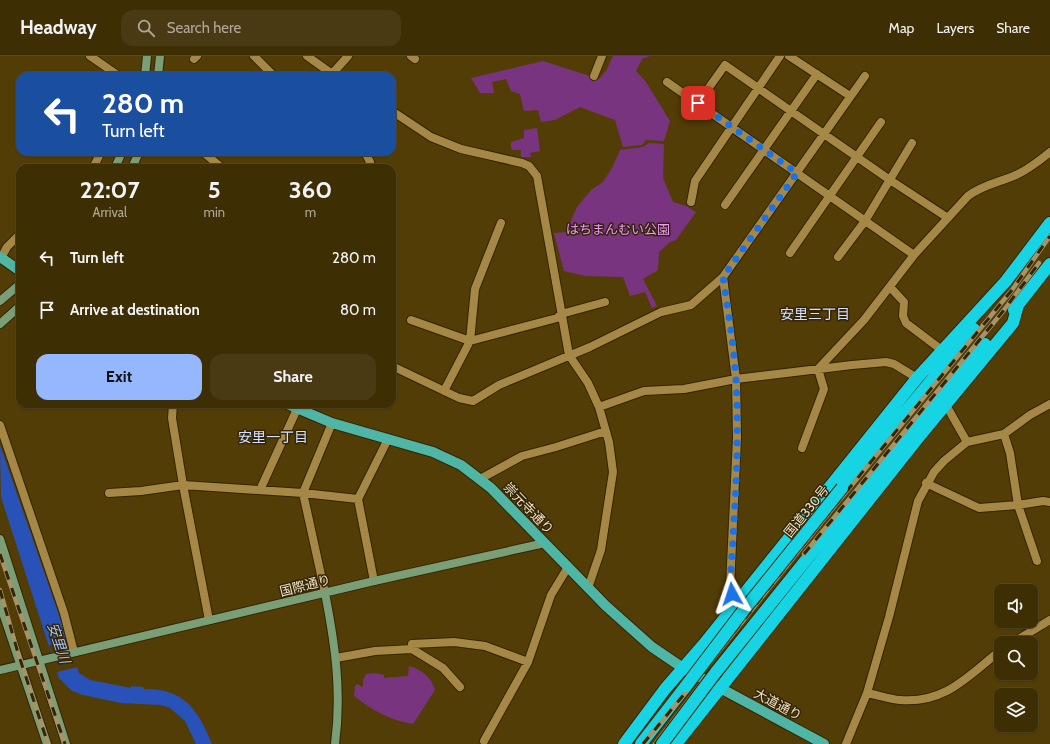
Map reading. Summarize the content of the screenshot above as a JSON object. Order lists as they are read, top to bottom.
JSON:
{
  "streets": {
    "highway": ["国道330号"],
    "main road": ["崇元寺通り", "国際通り", "大道通り"]
  },
  "crossings": [
    ["崇元寺通り", "国際通り"],
    ["崇元寺通り", "大道通り"]
  ],
  "districts": ["安里三丁目", "安里一丁目"],
  "water": ["安里川"],
  "parks": ["はちまんむい公園"],
  "page": {
    "header": "Headway",
    "search": "Search here",
    "nav": ["Map", "Layers", "Share"],
    "turn": ["280 m", "Turn left"],
    "eta": [
      "22:07",
      "Arrival",
      "5",
      "min",
      "360",
      "m"
    ],
    "list": [
      {
        "name": "Turn left",
        "value": "280 m"
      },
      {
        "name": "Arrive at destination",
        "value": "80 m"
      }
    ],
    "buttons": ["Exit", "Share"]
  }
}
